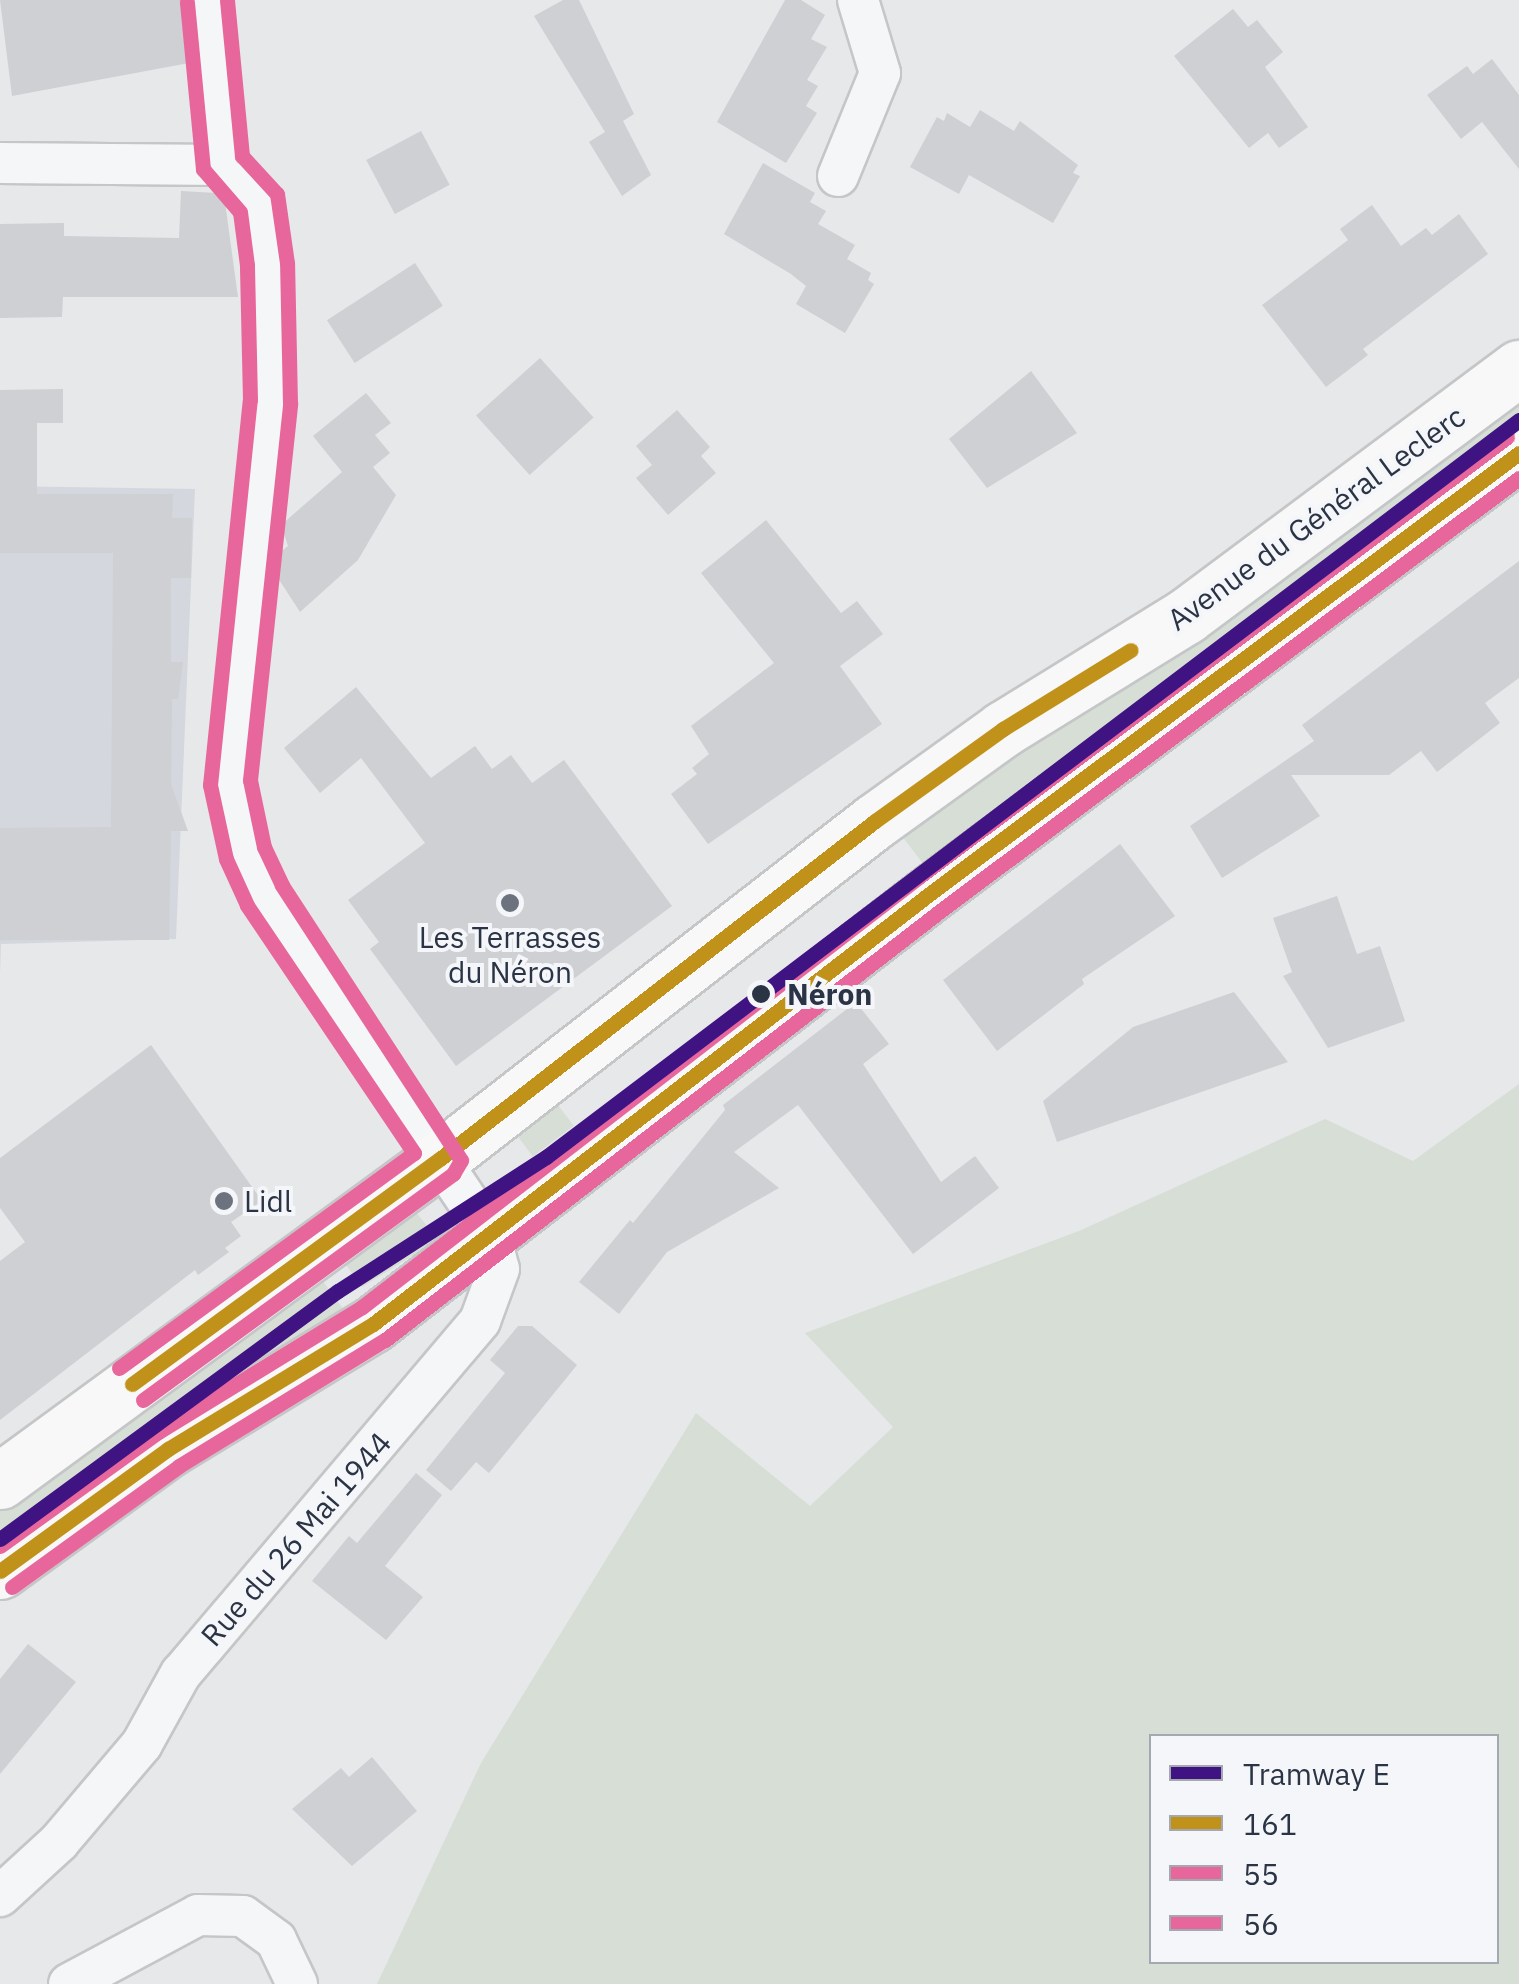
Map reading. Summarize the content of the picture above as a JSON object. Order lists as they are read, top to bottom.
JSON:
{
  "streets": {
    "main road": ["Avenue du Général Leclerc"],
    "street": ["Rue du 26 Mai 1944"]
  },
  "crossings": [
    ["Avenue du Général Leclerc", "Rue du 26 Mai 1944"]
  ],
  "places": ["Les Terrasses du Néron", "Néron", "Lidl"],
  "lines": [
    "transit line 55",
    "transit line 56",
    "tram line E",
    "transit line 161"
  ],
  "legend": [
    "Tramway E",
    "161",
    "55",
    "56"
  ]
}
